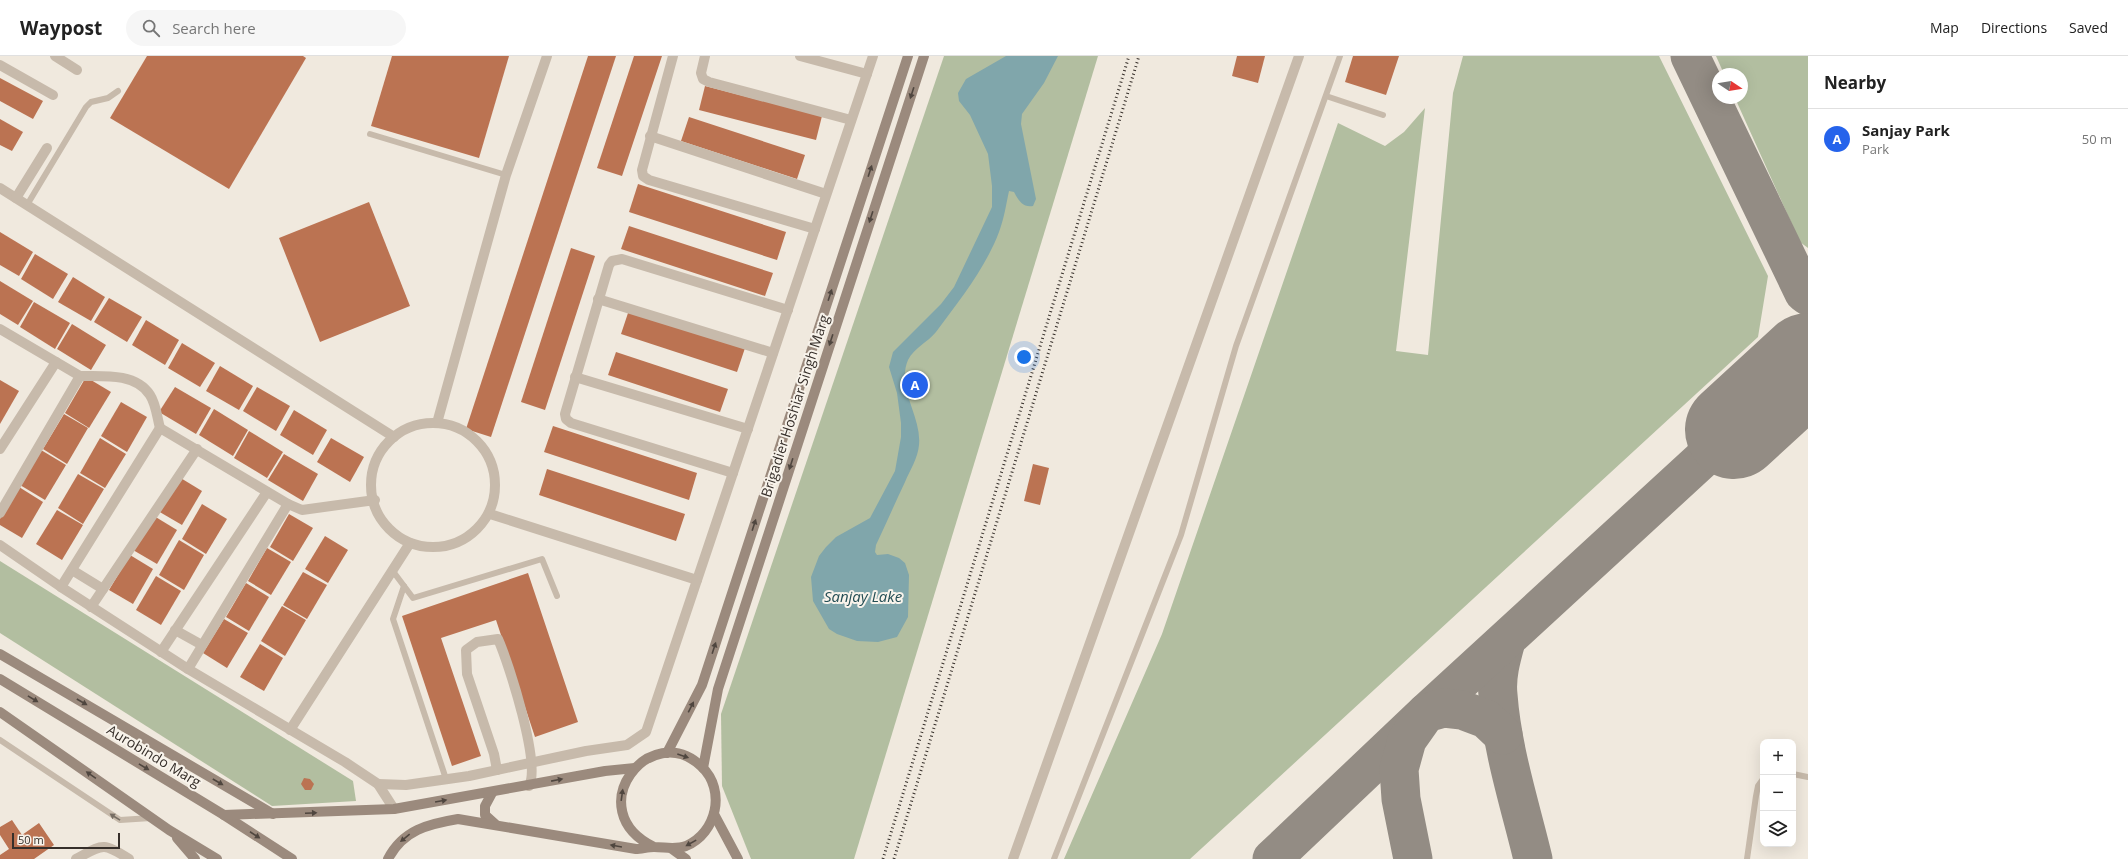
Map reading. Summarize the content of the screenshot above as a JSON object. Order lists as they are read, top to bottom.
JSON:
{
  "streets": {
    "street": ["Brigadier Hoshiar Singh Marg", "Aurobindo Marg"]
  },
  "water": ["Sanjay Lake"],
  "scale_bar": "50 m",
  "north": "right",
  "page": {
    "header": "Waypost",
    "search": "Search here",
    "nav": ["Map", "Directions", "Saved"],
    "heading": "Nearby",
    "list": [
      {
        "mark": "A",
        "name": "Sanjay Park",
        "note": "Park",
        "value": "50 m"
      }
    ],
    "pins": "A",
    "map_buttons": ["+", "−"],
    "scale": "50 m"
  }
}
